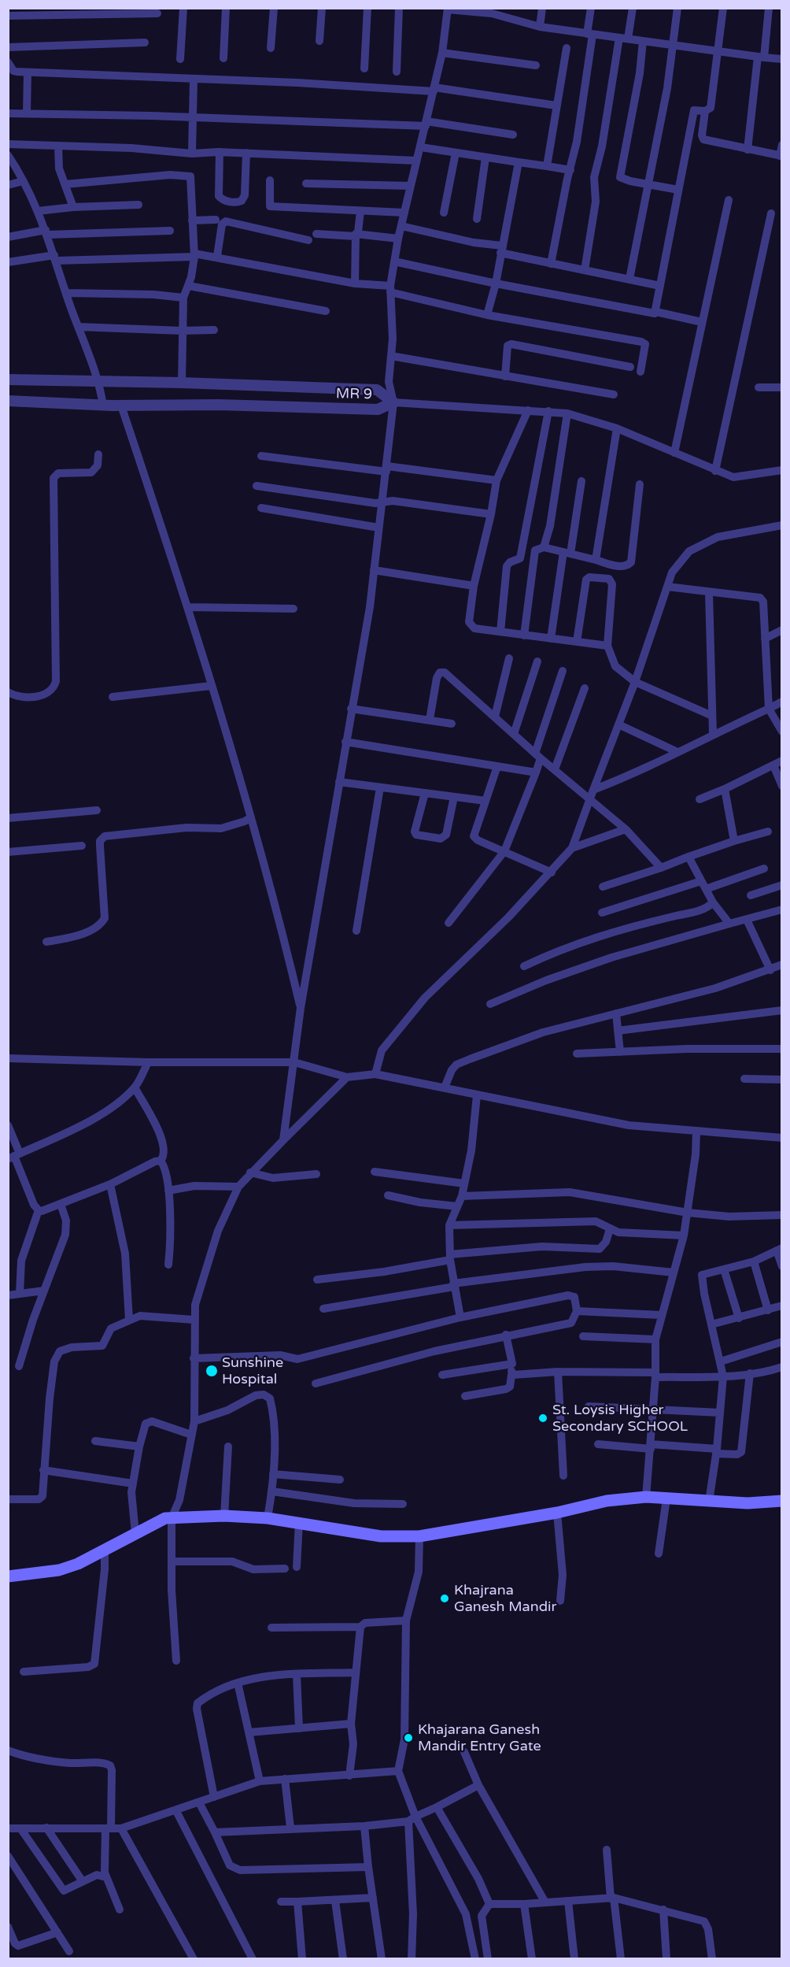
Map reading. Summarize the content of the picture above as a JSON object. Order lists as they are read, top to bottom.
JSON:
{
  "streets": {
    "street": ["MR 9"]
  },
  "places": [
    "Sunshine Hospital",
    "St. Loysis Higher Secondary SCHOOL",
    "Khajrana Ganesh Mandir",
    "Khajarana Ganesh Mandir Entry Gate"
  ]
}
